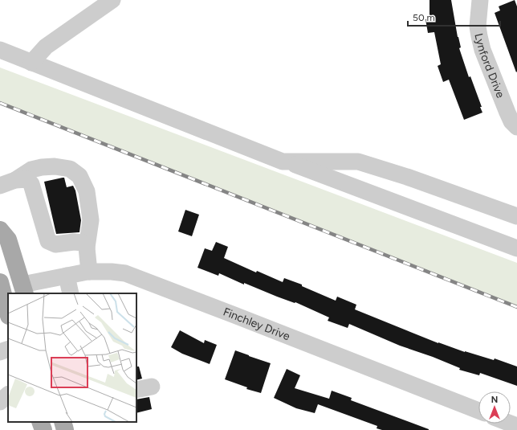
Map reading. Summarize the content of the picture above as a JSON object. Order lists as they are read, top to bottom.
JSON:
{
  "streets": {
    "street": ["Lynford Drive", "Finchley Drive"]
  },
  "scale_bar": "50 m",
  "north": "top"
}
